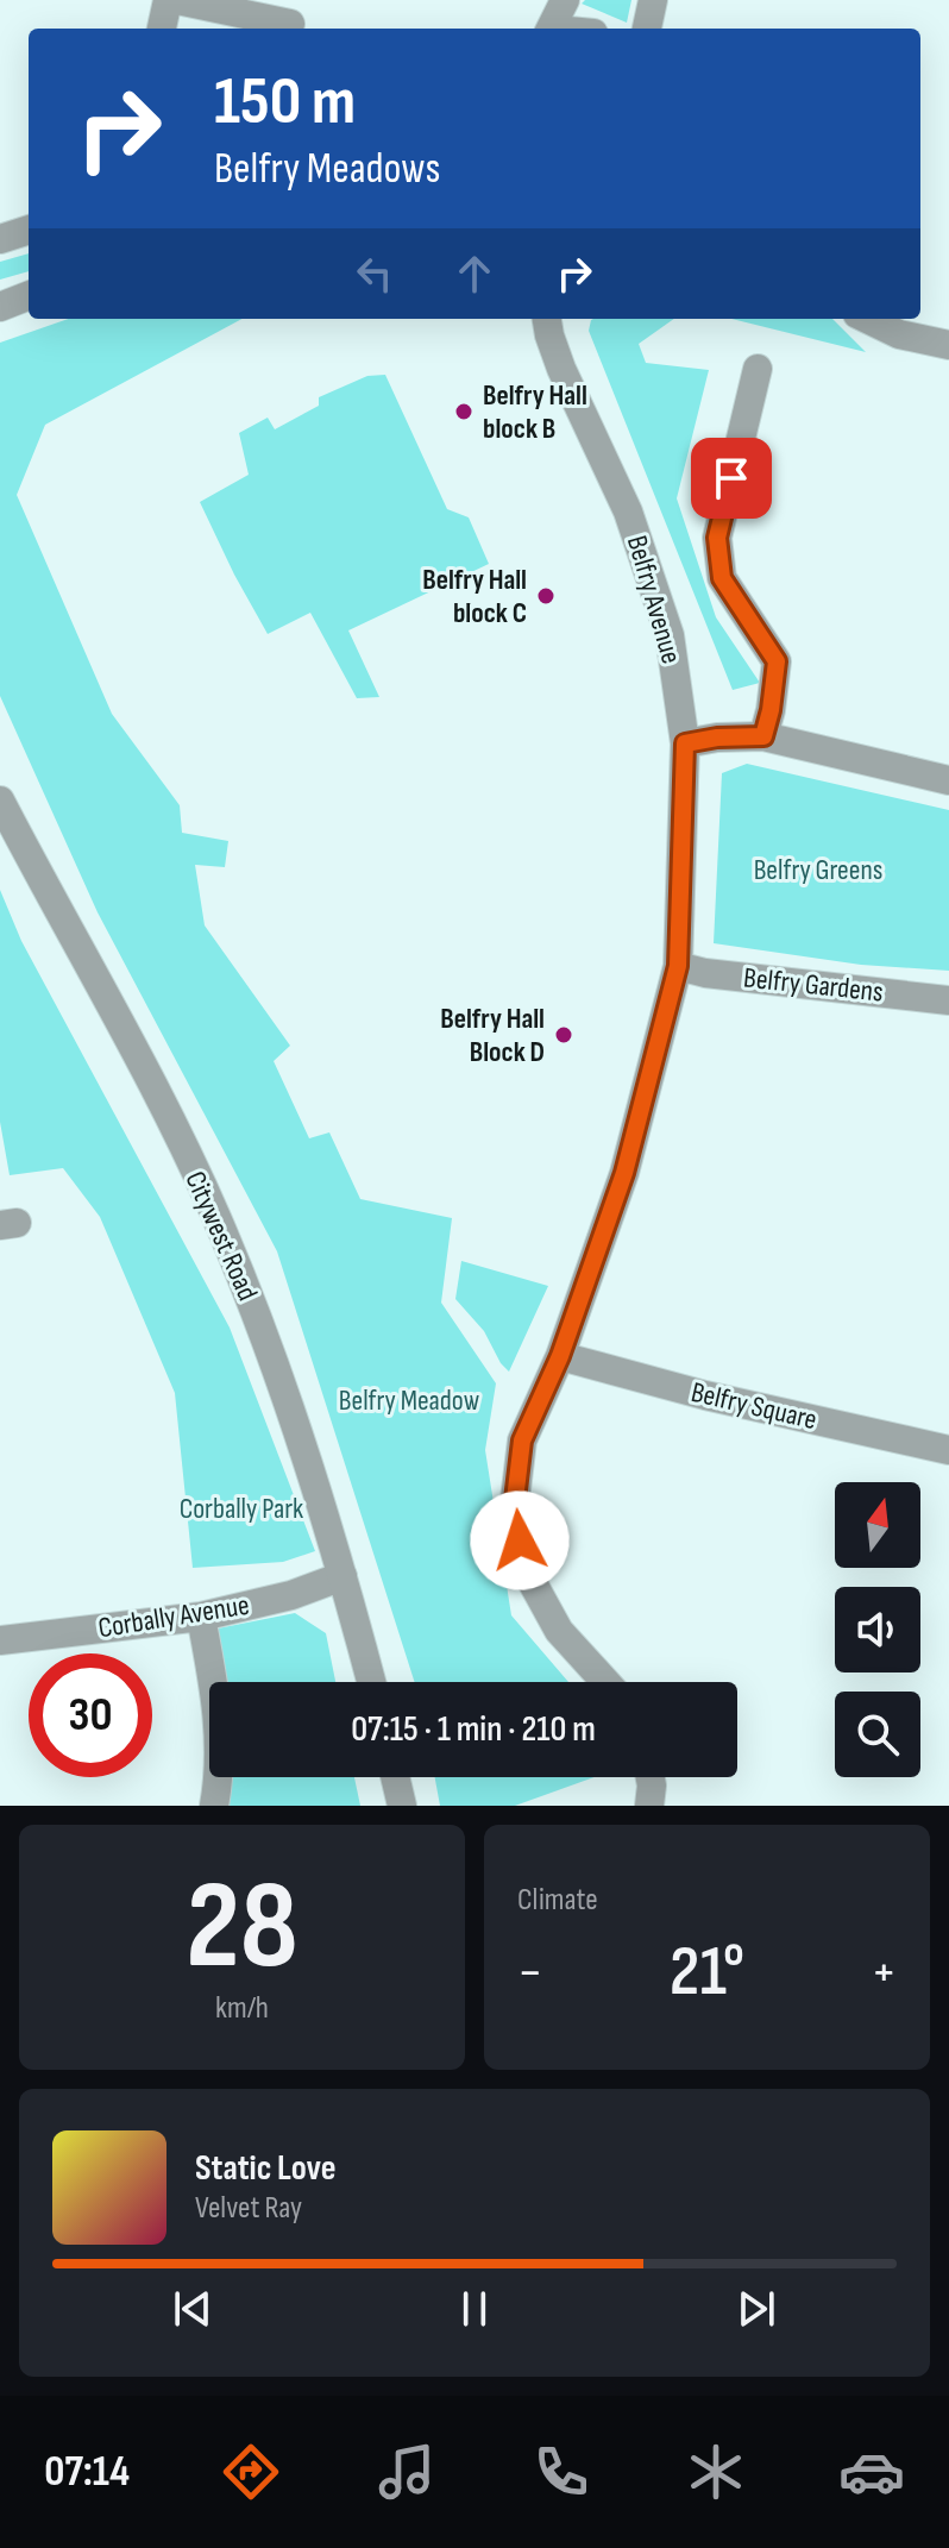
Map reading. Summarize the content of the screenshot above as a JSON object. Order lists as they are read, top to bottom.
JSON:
{
  "streets": {
    "street": [
      "Belfry Avenue",
      "Belfry Gardens",
      "Citywest Road",
      "Belfry Square",
      "Corbally Avenue"
    ]
  },
  "crossings": [
    ["Belfry Avenue", "Belfry Gardens"],
    ["Belfry Avenue", "Belfry Square"],
    ["Citywest Road", "Corbally Avenue"]
  ],
  "parks": ["Belfry Greens", "Belfry Meadow", "Corbally Park"],
  "places": ["Belfry Hall block B", "Belfry Hall block C", "Belfry Hall Block D"],
  "north": "top",
  "page": {
    "turn": ["150 m", "Belfry Meadows"],
    "limit": "30",
    "trip": "07:15 · 1 min · 210 m",
    "tile": [
      ["28", "km/h"],
      "Climate"
    ],
    "heat": ["−", "21°", "+"],
    "song": ["Static Love", "Velvet Ray"],
    "tabs": "07:14"
  }
}
